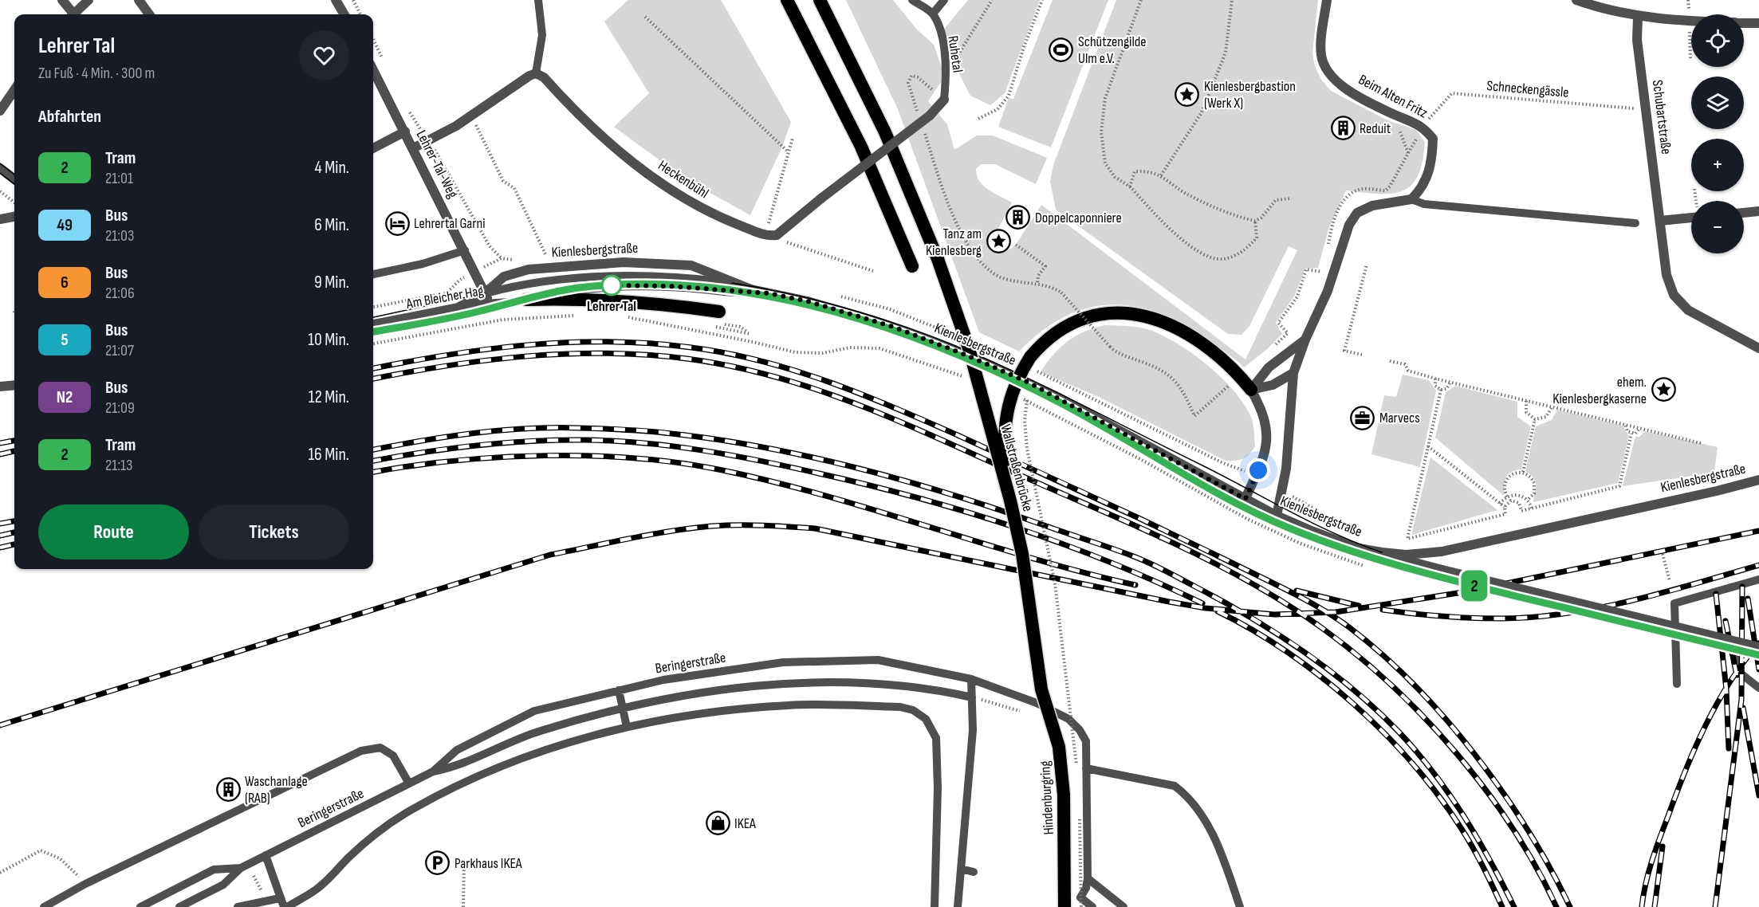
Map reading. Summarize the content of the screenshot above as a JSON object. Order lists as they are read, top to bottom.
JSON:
{
  "streets": {
    "highway": ["Wallstraßenbrücke", "Hindenburgring"],
    "street": [
      "Beim Alten Fritz",
      "Schubartstraße",
      "Lehrer-Tal-Weg",
      "Heckenbühl",
      "Kienlesbergstraße",
      "Am Bleicher Hag"
    ],
    "lane": ["Ruhetal", "Beringerstraße"],
    "path": ["Schneckengässle"]
  },
  "crossings": [
    ["Schneckengässle", "Beim Alten Fritz"],
    ["Schneckengässle", "Schubartstraße"],
    ["Lehrer-Tal-Weg", "Kienlesbergstraße"],
    ["Lehrer-Tal-Weg", "Am Bleicher Hag"],
    ["Kienlesbergstraße", "Am Bleicher Hag"],
    ["Wallstraßenbrücke", "Hindenburgring"]
  ],
  "places": {
    "sports": ["Schützengilde Ulm e.V."],
    "place": ["Kienlesbergbastion (Werk X)", "Tanz am Kienlesberg", "ehem. Kienlesbergkaserne"],
    "building": ["Reduit", "Doppelcaponniere", "Waschanlage (RAB)"],
    "hotel": ["Lehrertal Garni"],
    "other": ["Lehrer Tal"],
    "office": ["Marvecs"],
    "shop": ["IKEA"],
    "parking": ["Parkhaus IKEA"]
  },
  "lines": ["tram line 2"],
  "page": {
    "on_map": "2",
    "map_buttons": ["+", "−"],
    "heading": [
      ["Lehrer Tal", "Zu Fuß · 4 Min. · 300 m"],
      "Abfahrten"
    ],
    "list": [
      {
        "mark": "2",
        "name": "Tram",
        "note": "21:01",
        "value": "4 Min."
      },
      {
        "mark": "49",
        "name": "Bus",
        "note": "21:03",
        "value": "6 Min."
      },
      {
        "mark": "6",
        "name": "Bus",
        "note": "21:06",
        "value": "9 Min."
      },
      {
        "mark": "5",
        "name": "Bus",
        "note": "21:07",
        "value": "10 Min."
      },
      {
        "mark": "N2",
        "name": "Bus",
        "note": "21:09",
        "value": "12 Min."
      },
      {
        "mark": "2",
        "name": "Tram",
        "note": "21:13",
        "value": "16 Min."
      }
    ],
    "buttons": ["Route", "Tickets"]
  }
}
